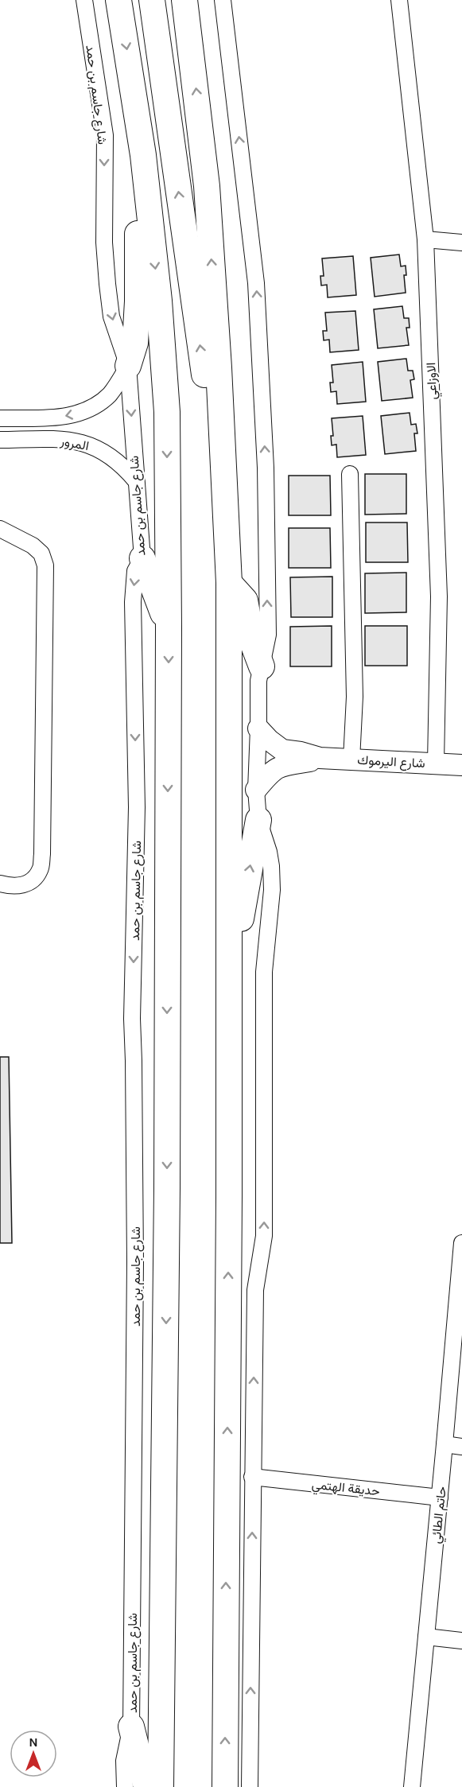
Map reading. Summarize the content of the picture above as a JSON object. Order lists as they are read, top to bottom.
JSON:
{
  "streets": {
    "street": [
      "شارع جاسم بن حمد",
      "الاوزاعي",
      "المرور",
      "شارع اليرموك",
      "حديقة الهتمي",
      "حاتم الطائي"
    ]
  },
  "crossings": [
    ["شارع جاسم بن حمد", "المرور"],
    ["الاوزاعي", "شارع اليرموك"],
    ["حديقة الهتمي", "حاتم الطائي"]
  ],
  "one_way": ["المرور"],
  "north": "top"
}
